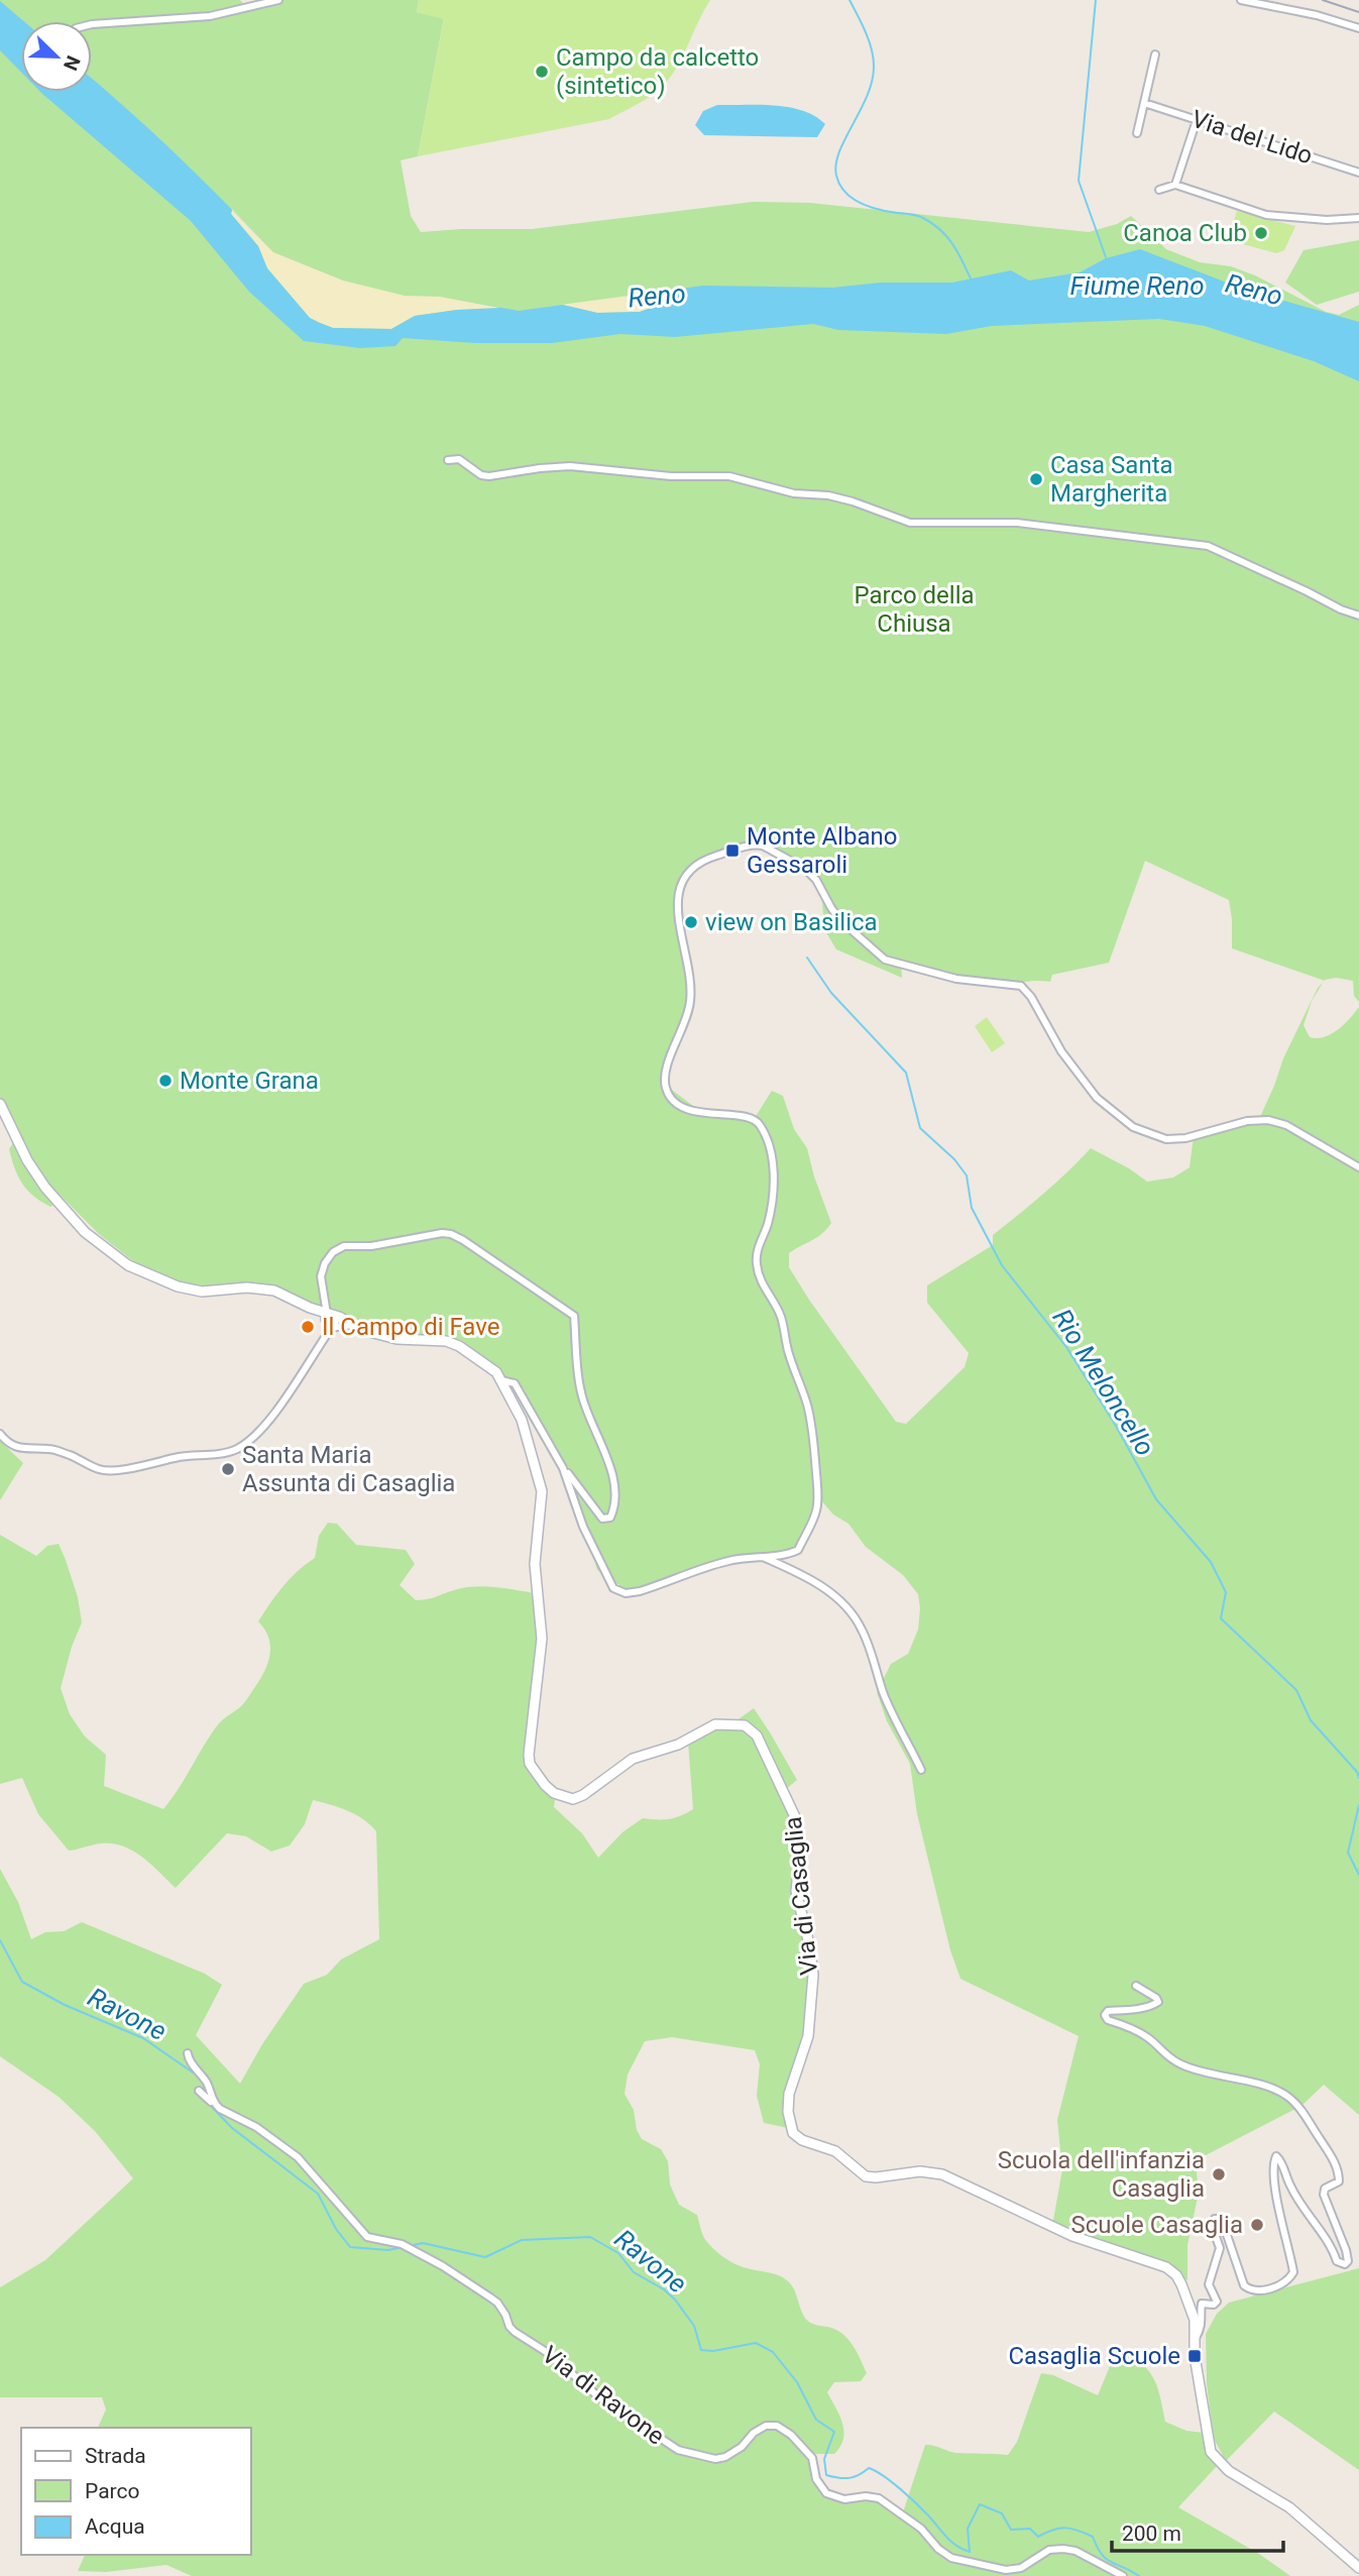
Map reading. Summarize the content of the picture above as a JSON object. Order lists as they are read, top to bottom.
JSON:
{
  "streets": {
    "street": ["Via del Lido", "Via di Casaglia", "Via di Ravone"]
  },
  "water": [
    "Fiume Reno",
    "Reno",
    "Rio Meloncello",
    "Ravone"
  ],
  "parks": ["Parco della Chiusa"],
  "places": {
    "other": [
      "Campo da calcetto (sintetico)",
      "Canoa Club",
      "Casa Santa Margherita",
      "view on Basilica",
      "Monte Grana",
      "Il Campo di Fave",
      "Santa Maria Assunta di Casaglia",
      "Scuola dell'infanzia Casaglia",
      "Scuole Casaglia"
    ],
    "transit": ["Monte Albano Gessaroli", "Casaglia Scuole"]
  },
  "legend": ["Strada", "Parco", "Acqua"],
  "scale_bar": "200 m",
  "north": "bottom right"
}
